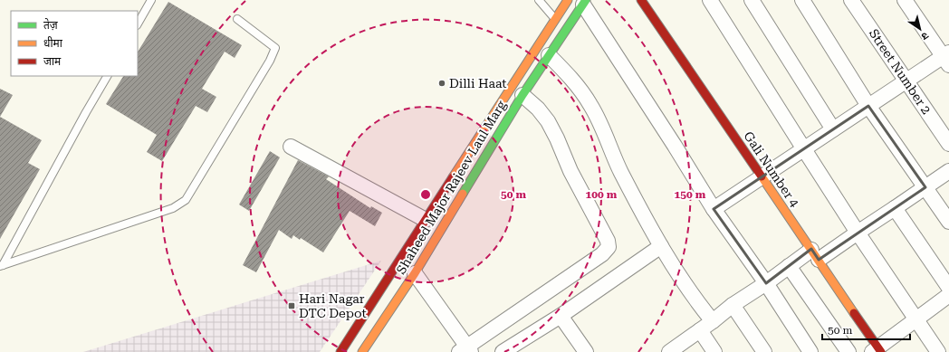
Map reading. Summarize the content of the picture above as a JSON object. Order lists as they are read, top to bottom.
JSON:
{
  "streets": {
    "street": ["Street Number 2", "Gali Number 4", "Shaheed Major Rajeev Laul Marg"]
  },
  "places": {
    "other": ["Dilli Haat"],
    "transit": ["Hari Nagar DTC Depot"]
  },
  "legend": ["तेज़", "धीमा", "जाम"],
  "scale_bar": "50 m",
  "north": "bottom right",
  "rings": ["50 m", "100 m", "150 m"]
}
